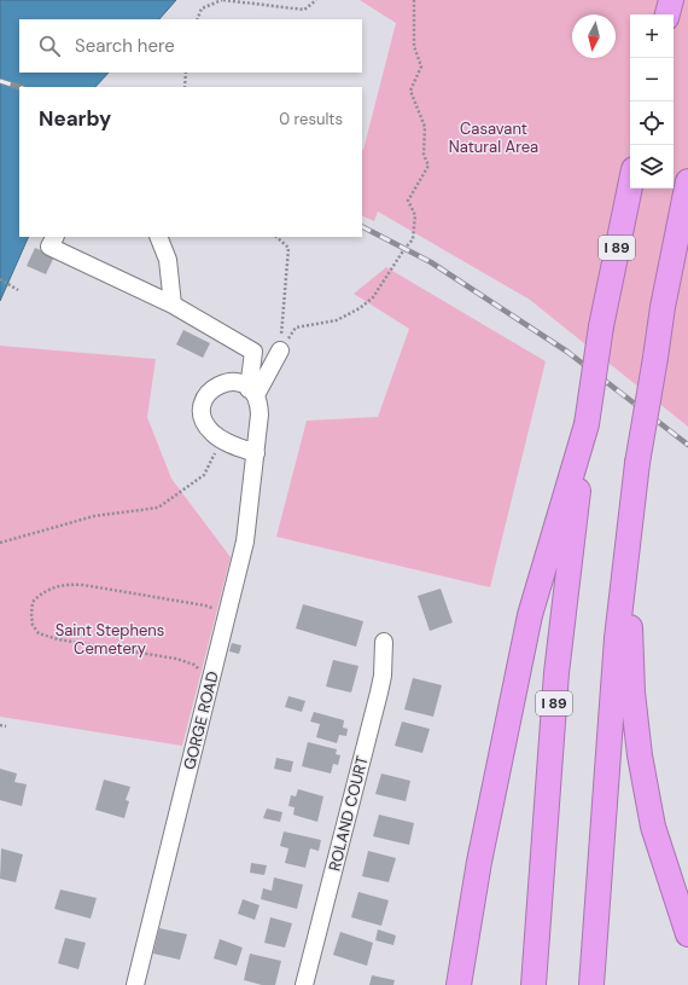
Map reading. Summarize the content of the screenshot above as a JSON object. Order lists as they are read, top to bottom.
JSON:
{
  "streets": {
    "highway": ["I 89"],
    "street": ["GORGE ROAD", "ROLAND COURT"]
  },
  "parks": ["Casavant Natural Area", "Saint Stephens Cemetery"],
  "north": "bottom",
  "page": {
    "map_buttons": ["+", "−"],
    "search": "Search here",
    "heading": ["Nearby", "0 results"]
  }
}
